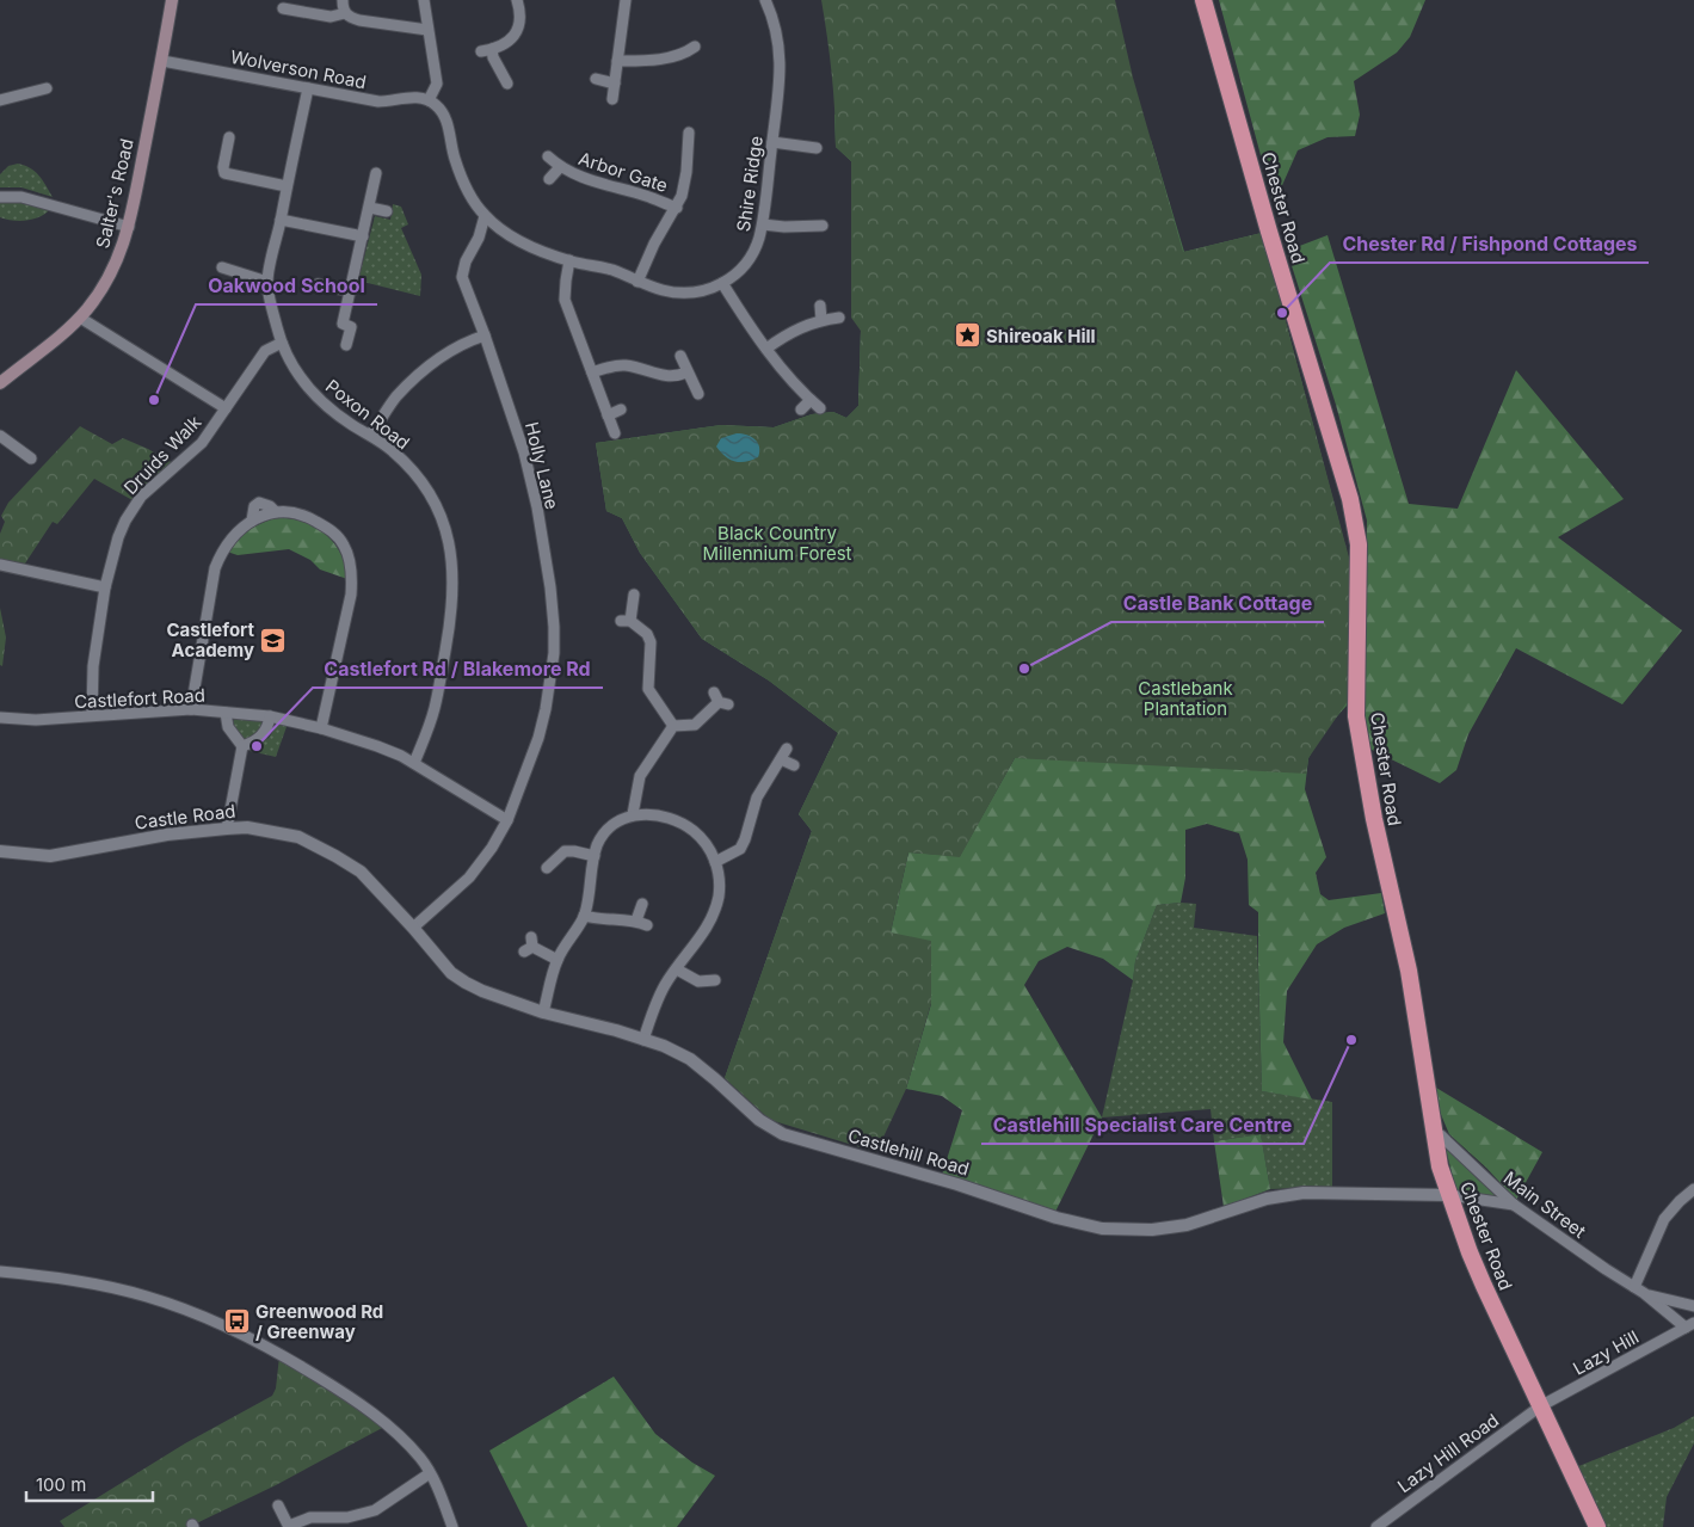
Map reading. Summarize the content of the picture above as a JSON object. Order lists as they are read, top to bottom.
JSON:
{
  "streets": {
    "highway": ["Chester Road"],
    "main road": ["Salter's Road"],
    "street": [
      "Wolverson Road",
      "Arbor Gate",
      "Shire Ridge",
      "Poxon Road",
      "Druids Walk",
      "Holly Lane",
      "Castlefort Road",
      "Castle Road",
      "Castlehill Road",
      "Main Street",
      "Lazy Hill",
      "Lazy Hill Road"
    ]
  },
  "crossings": [
    ["Wolverson Road", "Salter's Road"],
    ["Wolverson Road", "Poxon Road"],
    ["Arbor Gate", "Shire Ridge"],
    ["Shire Ridge", "Holly Lane"],
    ["Chester Road", "Castlehill Road"],
    ["Chester Road", "Main Street"],
    ["Chester Road", "Lazy Hill"],
    ["Chester Road", "Lazy Hill Road"],
    ["Poxon Road", "Druids Walk"],
    ["Poxon Road", "Castlefort Road"],
    ["Druids Walk", "Castlefort Road"],
    ["Holly Lane", "Castlefort Road"],
    ["Holly Lane", "Castle Road"],
    ["Holly Lane", "Castlehill Road"],
    ["Castle Road", "Castlehill Road"],
    ["Main Street", "Lazy Hill"],
    ["Lazy Hill", "Lazy Hill Road"]
  ],
  "parks": ["Black Country Millennium Forest", "Castlebank Plantation"],
  "places": {
    "other": [
      "Chester Rd / Fishpond Cottages",
      "Oakwood School",
      "Castle Bank Cottage",
      "Castlefort Rd / Blakemore Rd",
      "Castlehill Specialist Care Centre"
    ],
    "place": ["Shireoak Hill"],
    "school or university": ["Castlefort Academy"],
    "bus stop": ["Greenwood Rd / Greenway"]
  },
  "scale_bar": "100 m"
}
